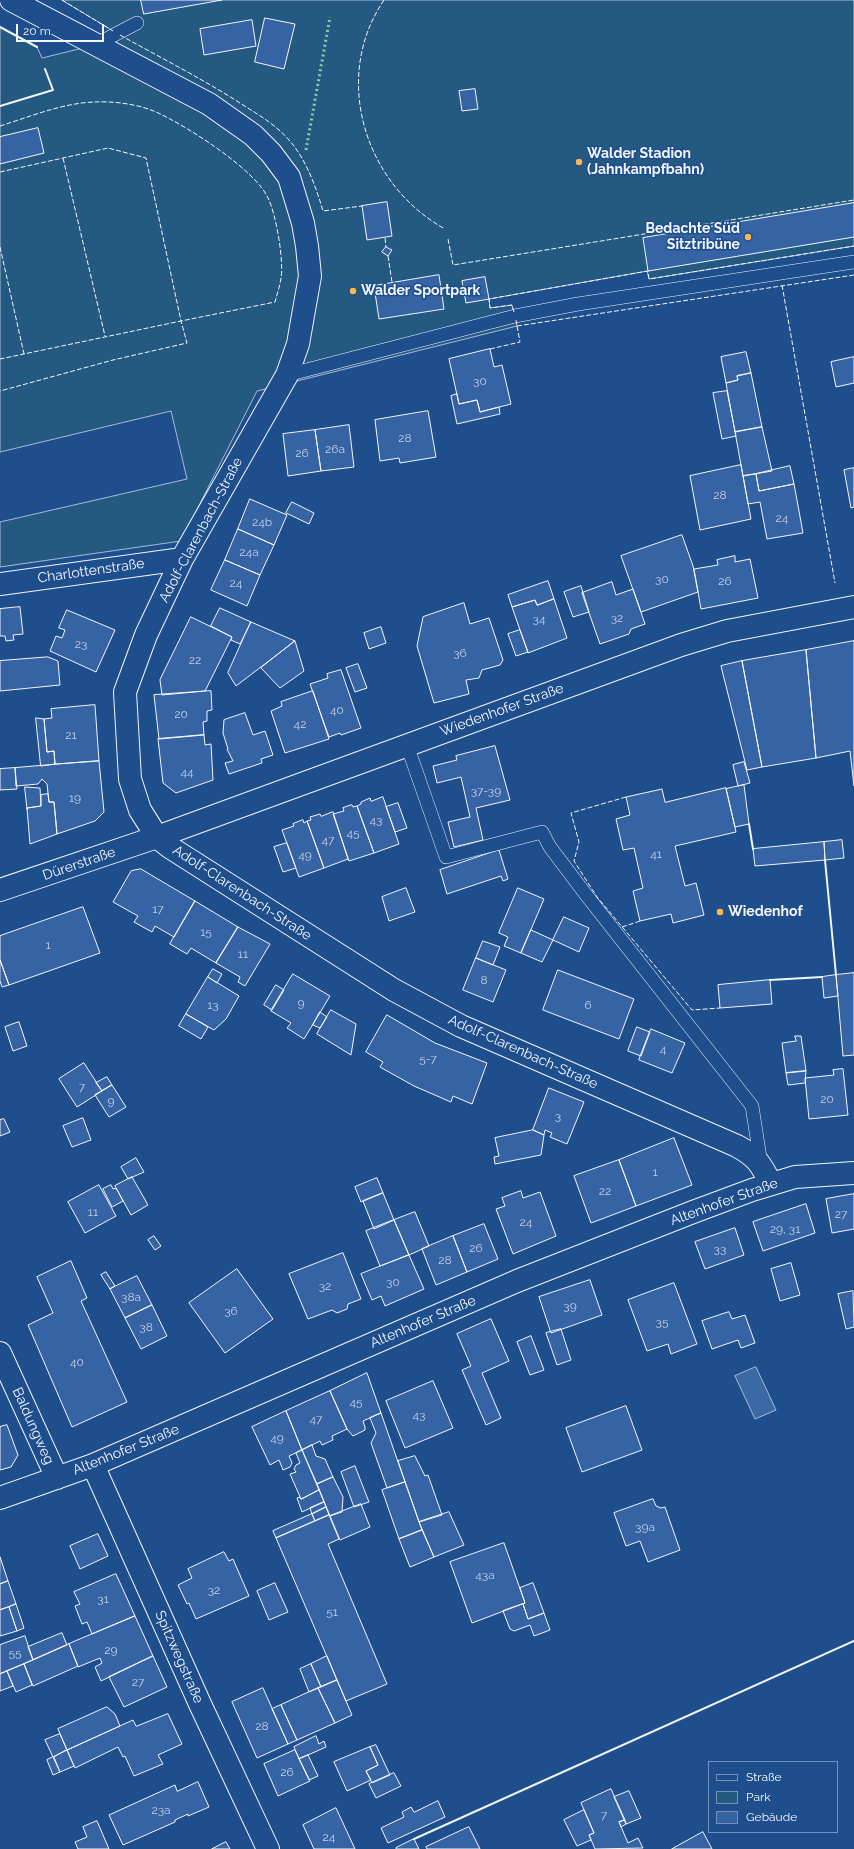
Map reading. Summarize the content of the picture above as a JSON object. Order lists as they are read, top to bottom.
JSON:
{
  "streets": {
    "street": [
      "Adolf-Clarenbach-Straße",
      "Charlottenstraße",
      "Wiedenhofer Straße",
      "Dürerstraße",
      "Altenhofer Straße",
      "Baldungweg",
      "Spitzwegstraße"
    ]
  },
  "crossings": [
    ["Adolf-Clarenbach-Straße", "Charlottenstraße"],
    ["Adolf-Clarenbach-Straße", "Wiedenhofer Straße"],
    ["Adolf-Clarenbach-Straße", "Dürerstraße"],
    ["Adolf-Clarenbach-Straße", "Altenhofer Straße"],
    ["Wiedenhofer Straße", "Dürerstraße"],
    ["Altenhofer Straße", "Baldungweg"],
    ["Altenhofer Straße", "Spitzwegstraße"]
  ],
  "places": [
    "Walder Stadion (Jahnkampfbahn)",
    "Bedachte Süd Sitztribüne",
    "Walder Sportpark",
    "Wiedenhof"
  ],
  "house_numbers": [
    "30",
    "28",
    "26a",
    "26",
    "28",
    "24",
    "24b",
    "24a",
    "30",
    "26",
    "24",
    "32",
    "34",
    "23",
    "36",
    "22",
    "40",
    "20",
    "42",
    "21",
    "44",
    "37-39",
    "19",
    "43",
    "45",
    "47",
    "41",
    "49",
    "17",
    "15",
    "1",
    "11",
    "8",
    "9",
    "13",
    "6",
    "4",
    "5-7",
    "7",
    "20",
    "9",
    "3",
    "1",
    "22",
    "11",
    "27",
    "24",
    "29, 31",
    "26",
    "33",
    "28",
    "30",
    "32",
    "38a",
    "39",
    "36",
    "35",
    "38",
    "40",
    "45",
    "43",
    "47",
    "49",
    "39a",
    "43a",
    "32",
    "31",
    "51",
    "29",
    "55",
    "27",
    "28",
    "26",
    "23a",
    "7",
    "24"
  ],
  "legend": ["Straße", "Park", "Gebäude"],
  "scale_bar": "20 m"
}
